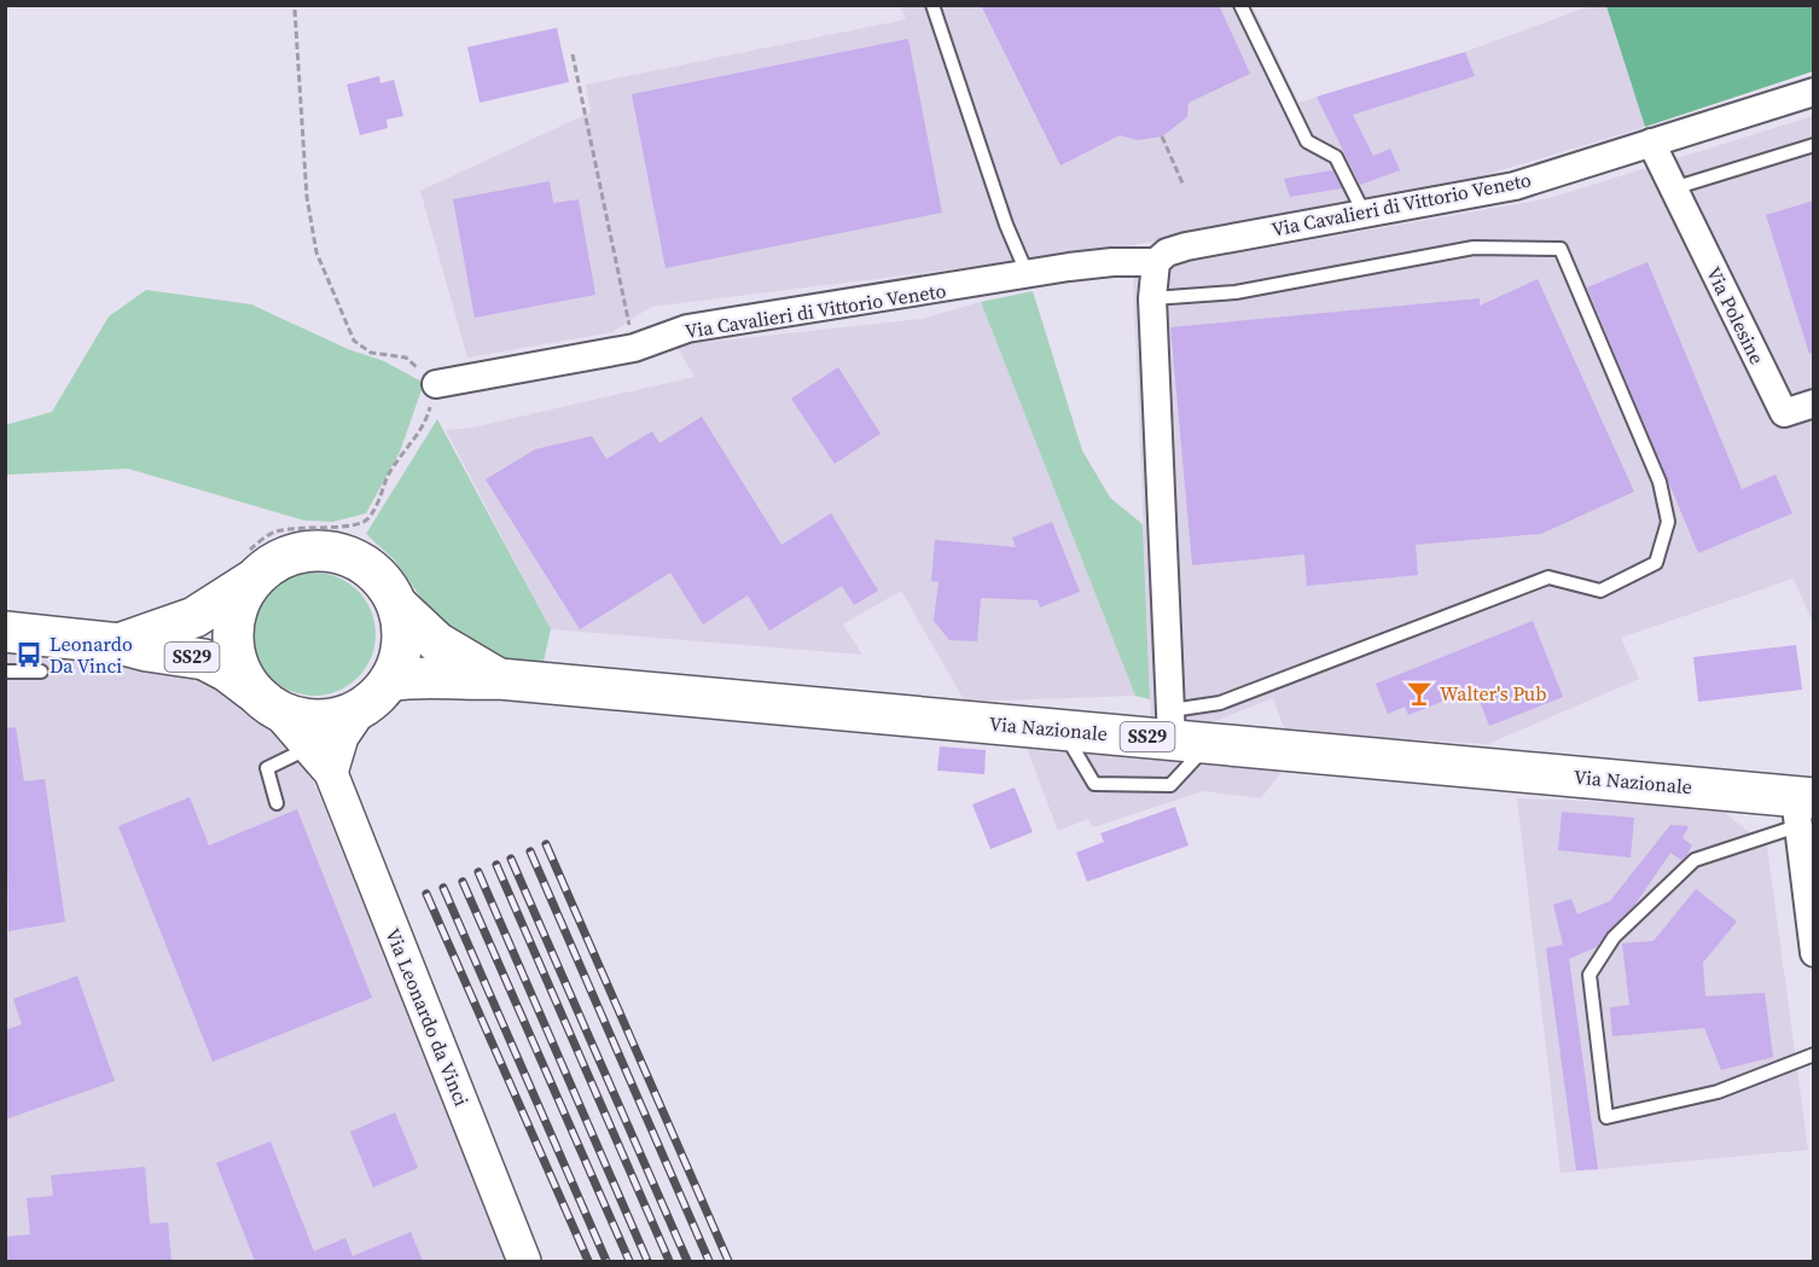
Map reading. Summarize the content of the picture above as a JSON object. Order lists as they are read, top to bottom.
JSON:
{
  "streets": {
    "main road": ["SS29", "Via Nazionale"],
    "street": ["Via Cavalieri di Vittorio Veneto", "Via Polesine", "Via Leonardo da Vinci"]
  },
  "crossings": [
    ["Via Cavalieri di Vittorio Veneto", "Via Polesine"],
    ["SS29", "Via Nazionale"],
    ["SS29", "Via Leonardo da Vinci"],
    ["Via Nazionale", "Via Leonardo da Vinci"]
  ],
  "places": {
    "bus stop": ["Leonardo Da Vinci"],
    "bar": ["Walter's Pub"]
  }
}
